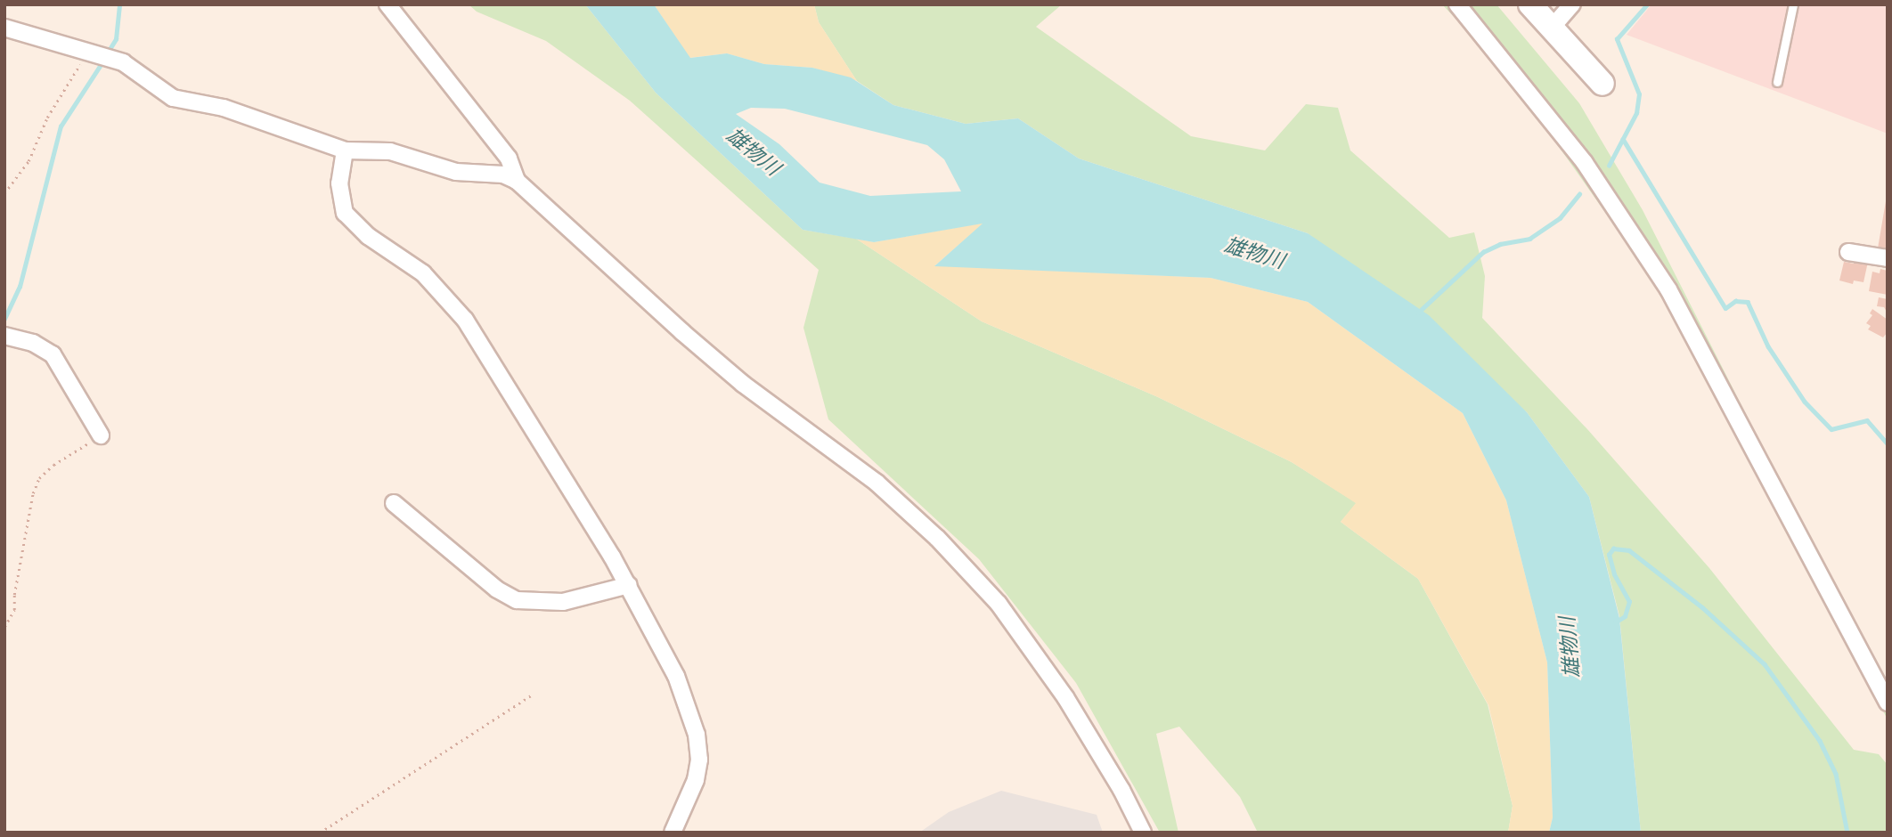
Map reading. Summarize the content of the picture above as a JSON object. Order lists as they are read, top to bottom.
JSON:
{
  "water": ["雄物川"]
}
